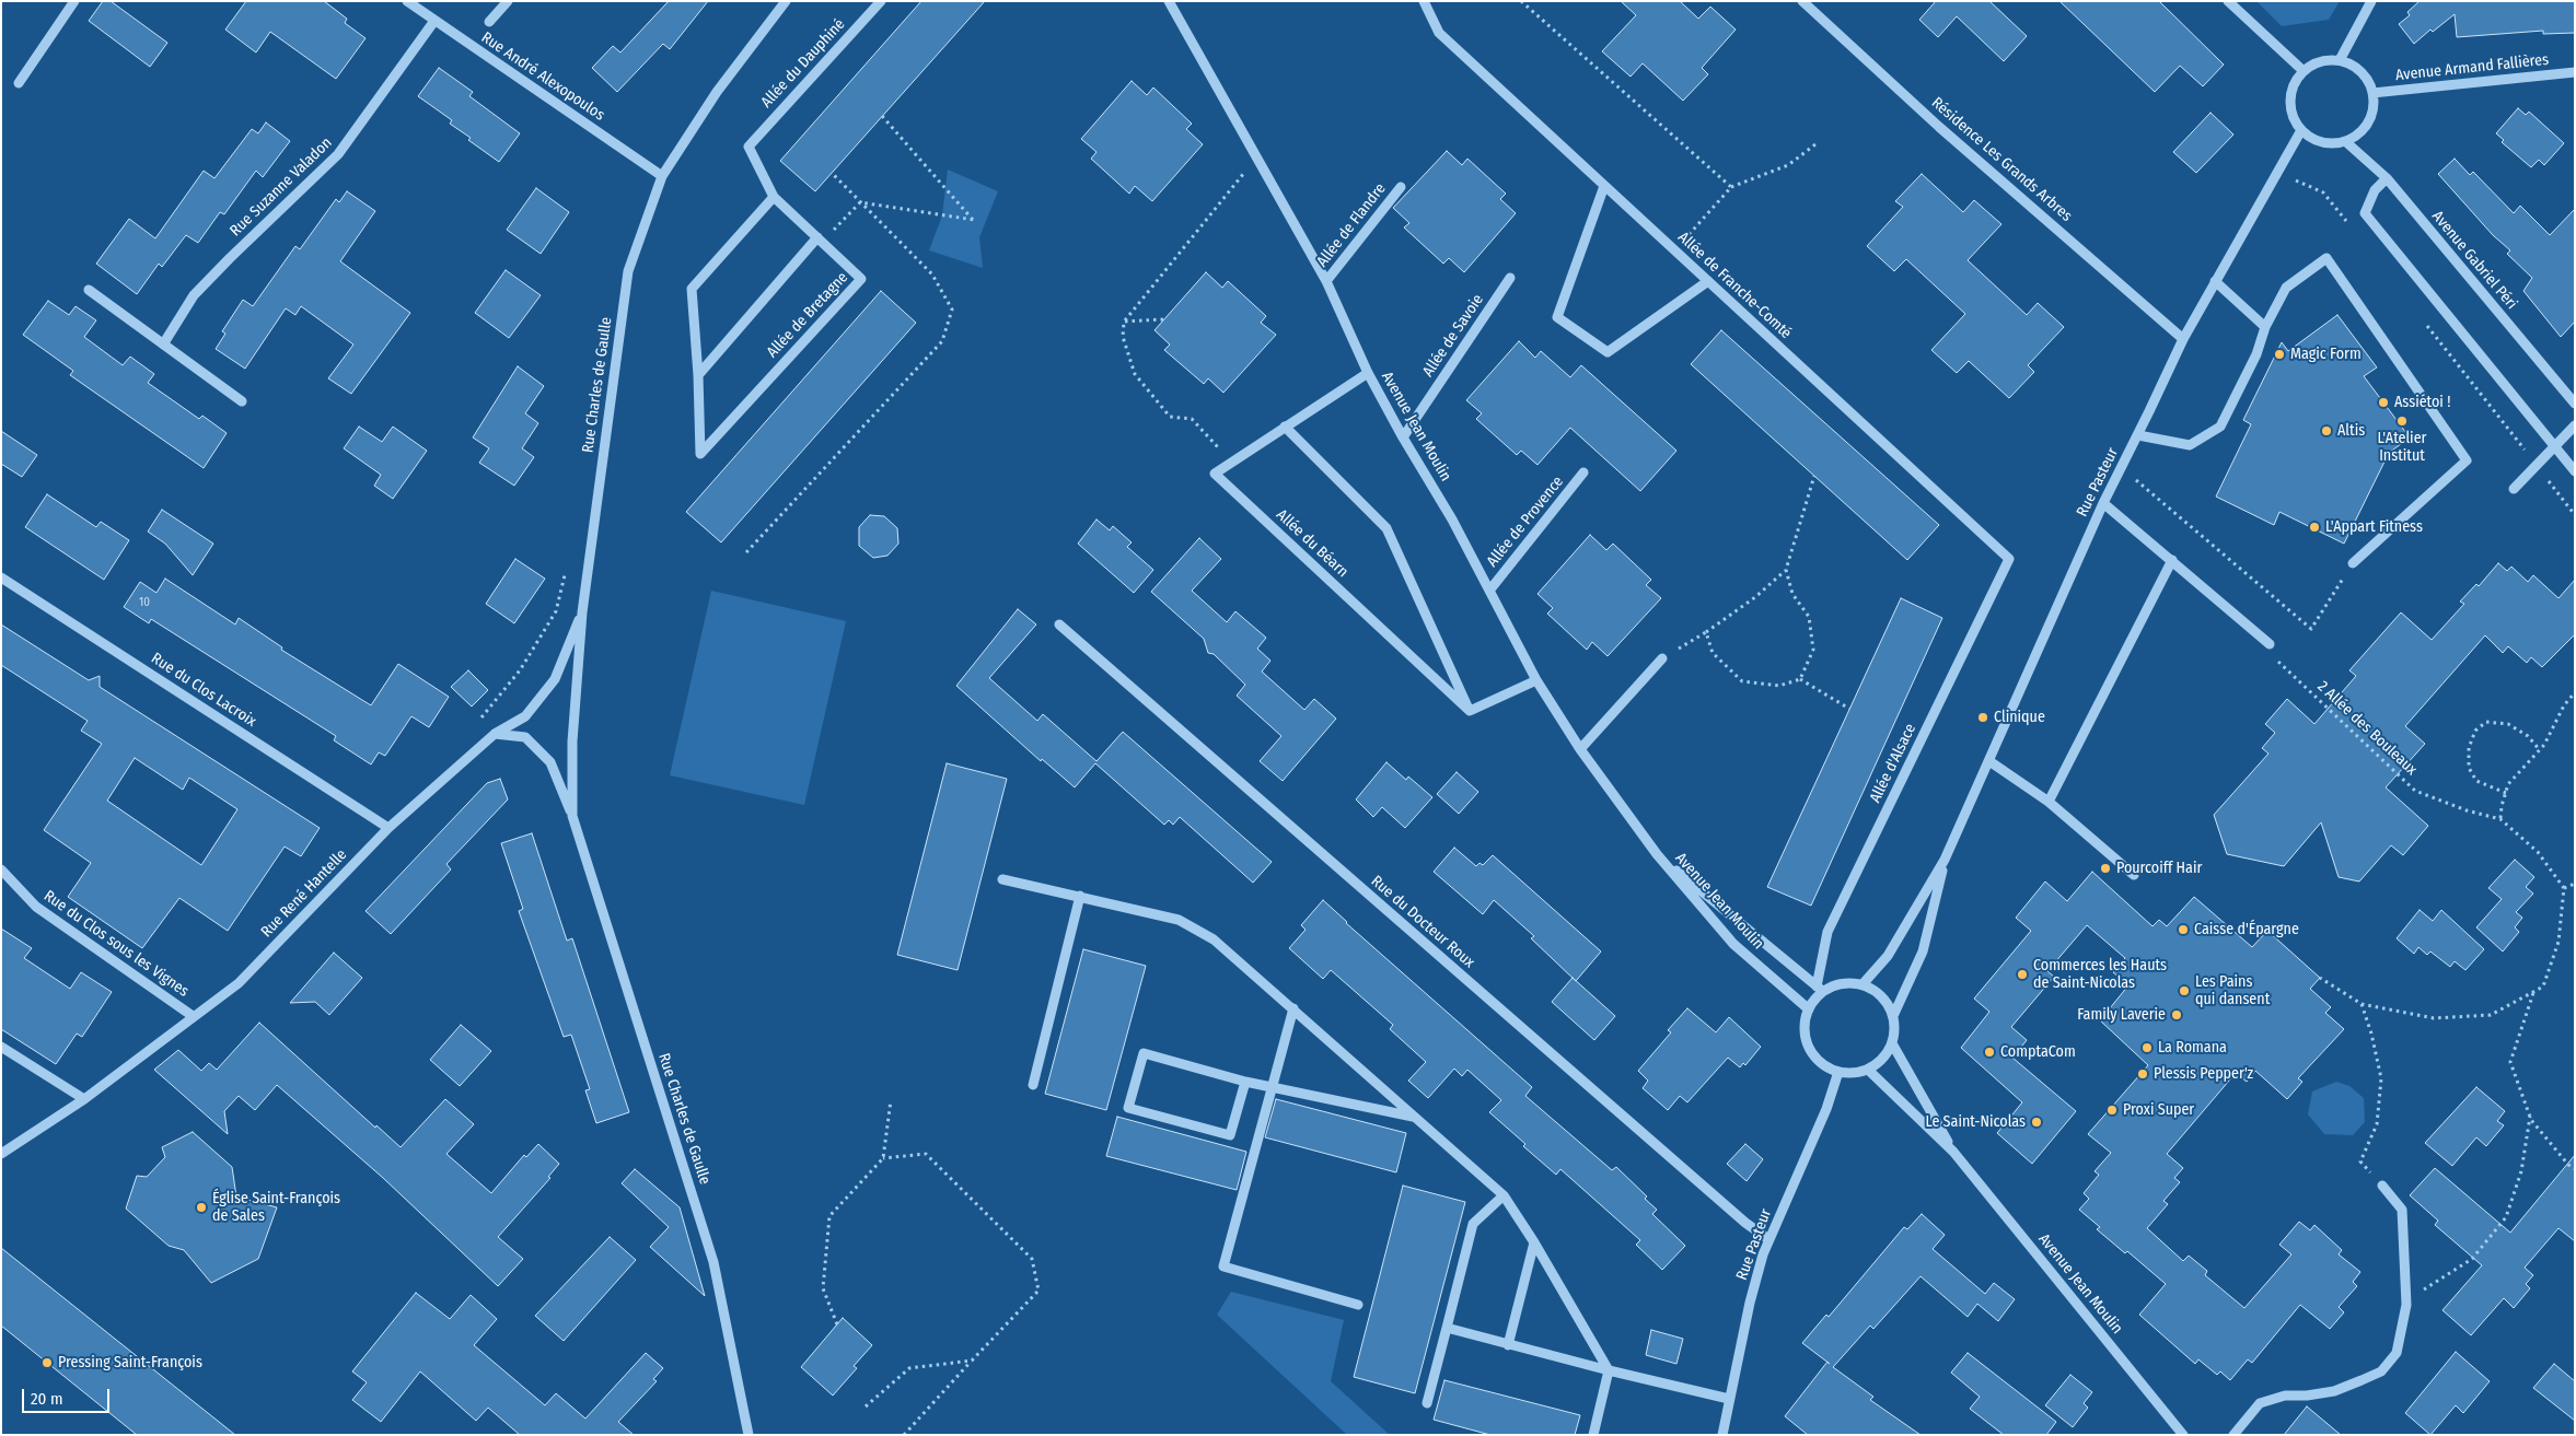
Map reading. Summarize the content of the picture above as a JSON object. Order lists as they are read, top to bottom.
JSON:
{
  "streets": {
    "street": [
      "Allée du Dauphiné",
      "Avenue Armand Fallières",
      "Rue André Alexopoulos",
      "Résidence Les Grands Arbres",
      "Rue Suzanne Valadon",
      "Allée de Flandre",
      "Avenue Gabriel Péri",
      "Allée de Franche-Comté",
      "Allée de Bretagne",
      "Allée de Savoie",
      "Rue Charles de Gaulle",
      "Avenue Jean Moulin",
      "Rue Pasteur",
      "Allée de Provence",
      "Allée du Béarn",
      "Rue du Clos Lacroix",
      "Allée d'Alsace",
      "Rue René Hantelle",
      "Rue du Docteur Roux",
      "Rue du Clos sous les Vignes"
    ],
    "path": ["2 Allée des Bouleaux"]
  },
  "crossings": [
    ["Allée du Dauphiné", "Allée de Bretagne"],
    ["Avenue Armand Fallières", "Avenue Gabriel Péri"],
    ["Avenue Armand Fallières", "Rue Pasteur"],
    ["Rue André Alexopoulos", "Rue Suzanne Valadon"],
    ["Rue André Alexopoulos", "Rue Charles de Gaulle"],
    ["Résidence Les Grands Arbres", "Rue Pasteur"],
    ["Allée de Flandre", "Avenue Jean Moulin"],
    ["Avenue Gabriel Péri", "Rue Pasteur"],
    ["Allée de Franche-Comté", "Allée d'Alsace"],
    ["Allée de Savoie", "Avenue Jean Moulin"],
    ["Rue Charles de Gaulle", "Rue René Hantelle"],
    ["Avenue Jean Moulin", "Rue Pasteur"],
    ["Avenue Jean Moulin", "Allée de Provence"],
    ["Avenue Jean Moulin", "Allée du Béarn"],
    ["Avenue Jean Moulin", "Allée d'Alsace"],
    ["Rue Pasteur", "Allée d'Alsace"],
    ["Rue Pasteur", "Rue du Docteur Roux"],
    ["Rue du Clos Lacroix", "Rue René Hantelle"],
    ["Rue René Hantelle", "Rue du Clos sous les Vignes"]
  ],
  "places": [
    "Magic Form",
    "Assiétoi !",
    "L'Atelier Institut",
    "Altis",
    "L'Appart Fitness",
    "Clinique",
    "Pourcoiff Hair",
    "Caisse d'Épargne",
    "Commerces les Hauts de Saint-Nicolas",
    "Les Pains qui dansent",
    "Family Laverie",
    "La Romana",
    "ComptaCom",
    "Plessis Pepper'z",
    "Proxi Super",
    "Le Saint-Nicolas",
    "Église Saint-François de Sales",
    "Pressing Saint-François"
  ],
  "house_numbers": ["10"],
  "scale_bar": "20 m"
}
